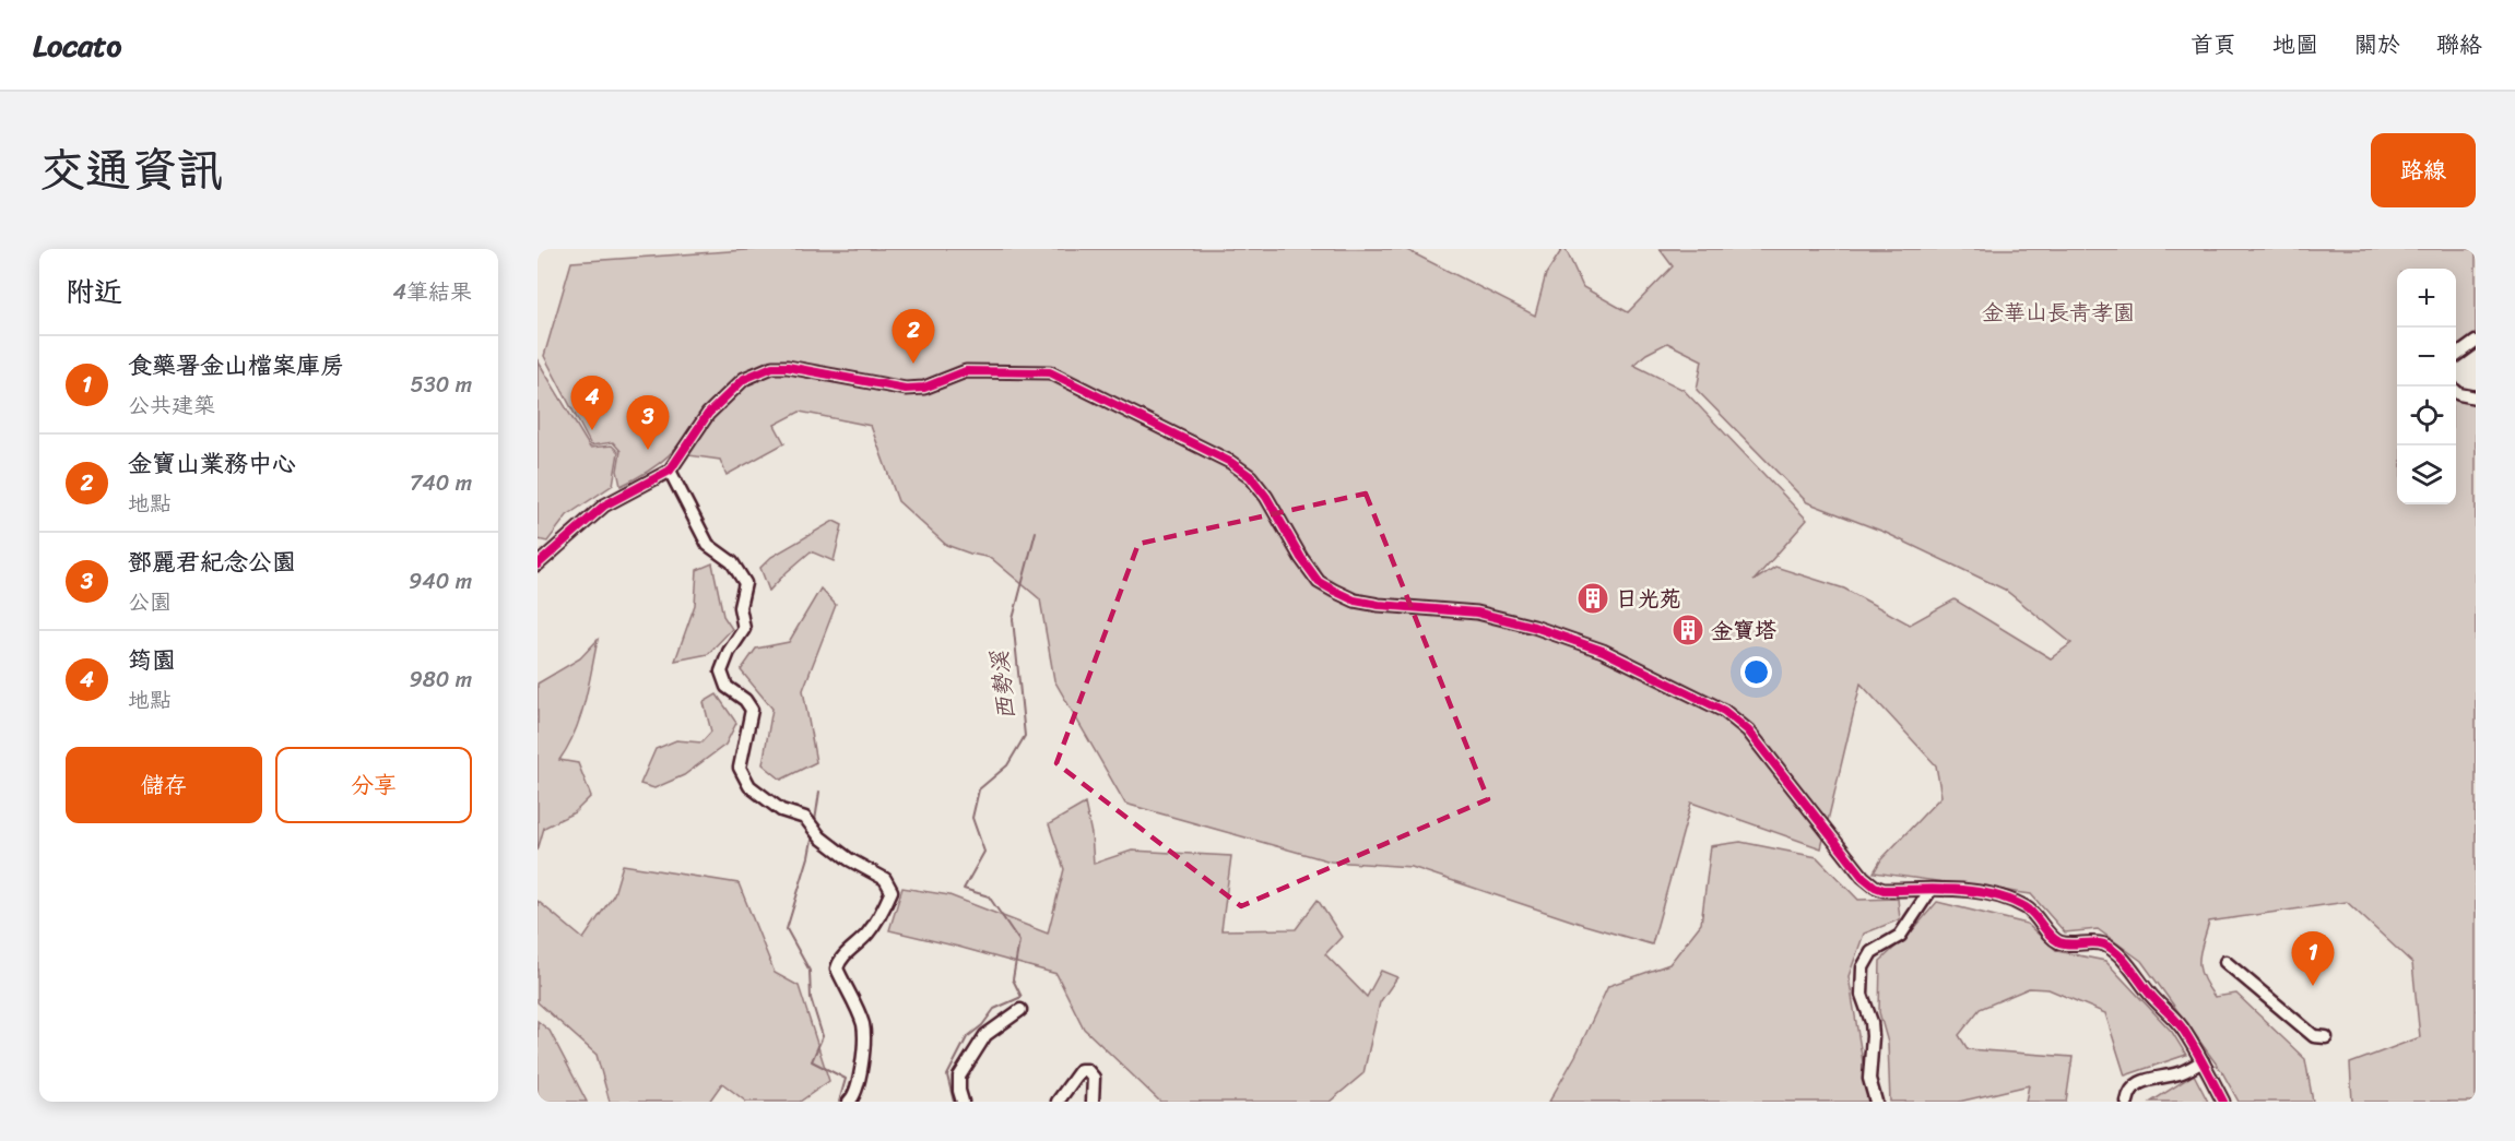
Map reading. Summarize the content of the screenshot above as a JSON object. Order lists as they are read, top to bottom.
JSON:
{
  "water": ["西勢溪"],
  "parks": ["金華山長青孝園"],
  "places": {
    "building": ["日光苑", "金寶塔"]
  },
  "page": {
    "header": "Locato",
    "nav": [
      "首頁",
      "地圖",
      "關於",
      "聯絡"
    ],
    "title": "交通資訊",
    "buttons": [
      "路線",
      ["儲存", "分享"]
    ],
    "heading": ["附近", "4筆結果"],
    "map_buttons": ["+", "−"],
    "pins": [
      "2",
      "4",
      "3",
      "1"
    ],
    "list": [
      {
        "mark": "1",
        "name": "食藥署金山檔案庫房",
        "note": "公共建築",
        "value": "530 m"
      },
      {
        "mark": "2",
        "name": "金寶山業務中心",
        "note": "地點",
        "value": "740 m"
      },
      {
        "mark": "3",
        "name": "鄧麗君紀念公園",
        "note": "公園",
        "value": "940 m"
      },
      {
        "mark": "4",
        "name": "筠園",
        "note": "地點",
        "value": "980 m"
      }
    ]
  }
}
